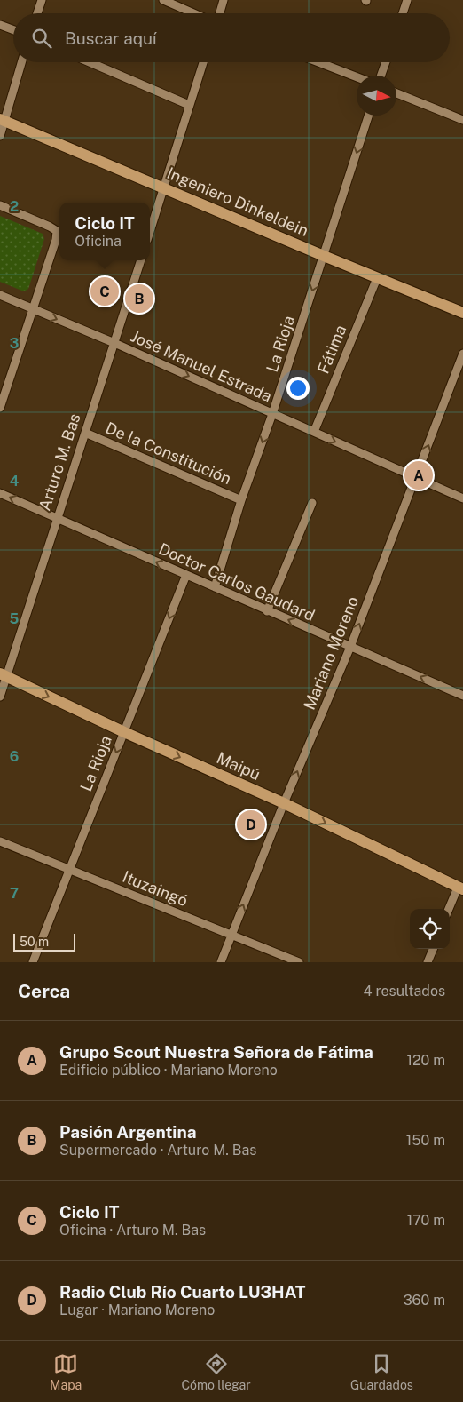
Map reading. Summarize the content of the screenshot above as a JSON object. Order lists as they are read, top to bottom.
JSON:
{
  "streets": {
    "main road": ["Ingeniero Dinkeldein", "Maipú"],
    "street": [
      "La Rioja",
      "Fátima",
      "José Manuel Estrada",
      "De la Constitución",
      "Arturo M. Bas",
      "Doctor Carlos Gaudard",
      "Mariano Moreno",
      "Ituzaingó"
    ]
  },
  "crossings": [
    ["Ingeniero Dinkeldein", "La Rioja"],
    ["Ingeniero Dinkeldein", "Fátima"],
    ["La Rioja", "José Manuel Estrada"],
    ["La Rioja", "De la Constitución"],
    ["La Rioja", "Doctor Carlos Gaudard"],
    ["La Rioja", "Maipú"],
    ["La Rioja", "Ituzaingó"],
    ["Fátima", "José Manuel Estrada"],
    ["José Manuel Estrada", "Arturo M. Bas"],
    ["José Manuel Estrada", "Mariano Moreno"],
    ["De la Constitución", "Arturo M. Bas"],
    ["Arturo M. Bas", "Doctor Carlos Gaudard"],
    ["Arturo M. Bas", "Maipú"],
    ["Doctor Carlos Gaudard", "Mariano Moreno"],
    ["Mariano Moreno", "Maipú"],
    ["Mariano Moreno", "Ituzaingó"]
  ],
  "one_way": [
    "La Rioja",
    "José Manuel Estrada",
    "Doctor Carlos Gaudard",
    "Mariano Moreno",
    "Maipú"
  ],
  "scale_bar": "50 m",
  "north": "right",
  "page": {
    "search": "Buscar aquí",
    "popup": ["Ciclo IT", "Oficina"],
    "pins": [
      "C",
      "B",
      "A",
      "D"
    ],
    "scale": "50 m",
    "heading": ["Cerca", "4 resultados"],
    "list": [
      {
        "mark": "A",
        "name": "Grupo Scout Nuestra Señora de Fátima",
        "note": "Edificio público · Mariano Moreno",
        "value": "120 m"
      },
      {
        "mark": "B",
        "name": "Pasión Argentina",
        "note": "Supermercado · Arturo M. Bas",
        "value": "150 m"
      },
      {
        "mark": "C",
        "name": "Ciclo IT",
        "note": "Oficina · Arturo M. Bas",
        "value": "170 m"
      },
      {
        "mark": "D",
        "name": "Radio Club Río Cuarto LU3HAT",
        "note": "Lugar · Mariano Moreno",
        "value": "360 m"
      }
    ],
    "nav": ["Mapa", "Cómo llegar", "Guardados"]
  },
  "grid": {
    "rows": [
      "2",
      "3",
      "4",
      "5",
      "6",
      "7"
    ]
  }
}
